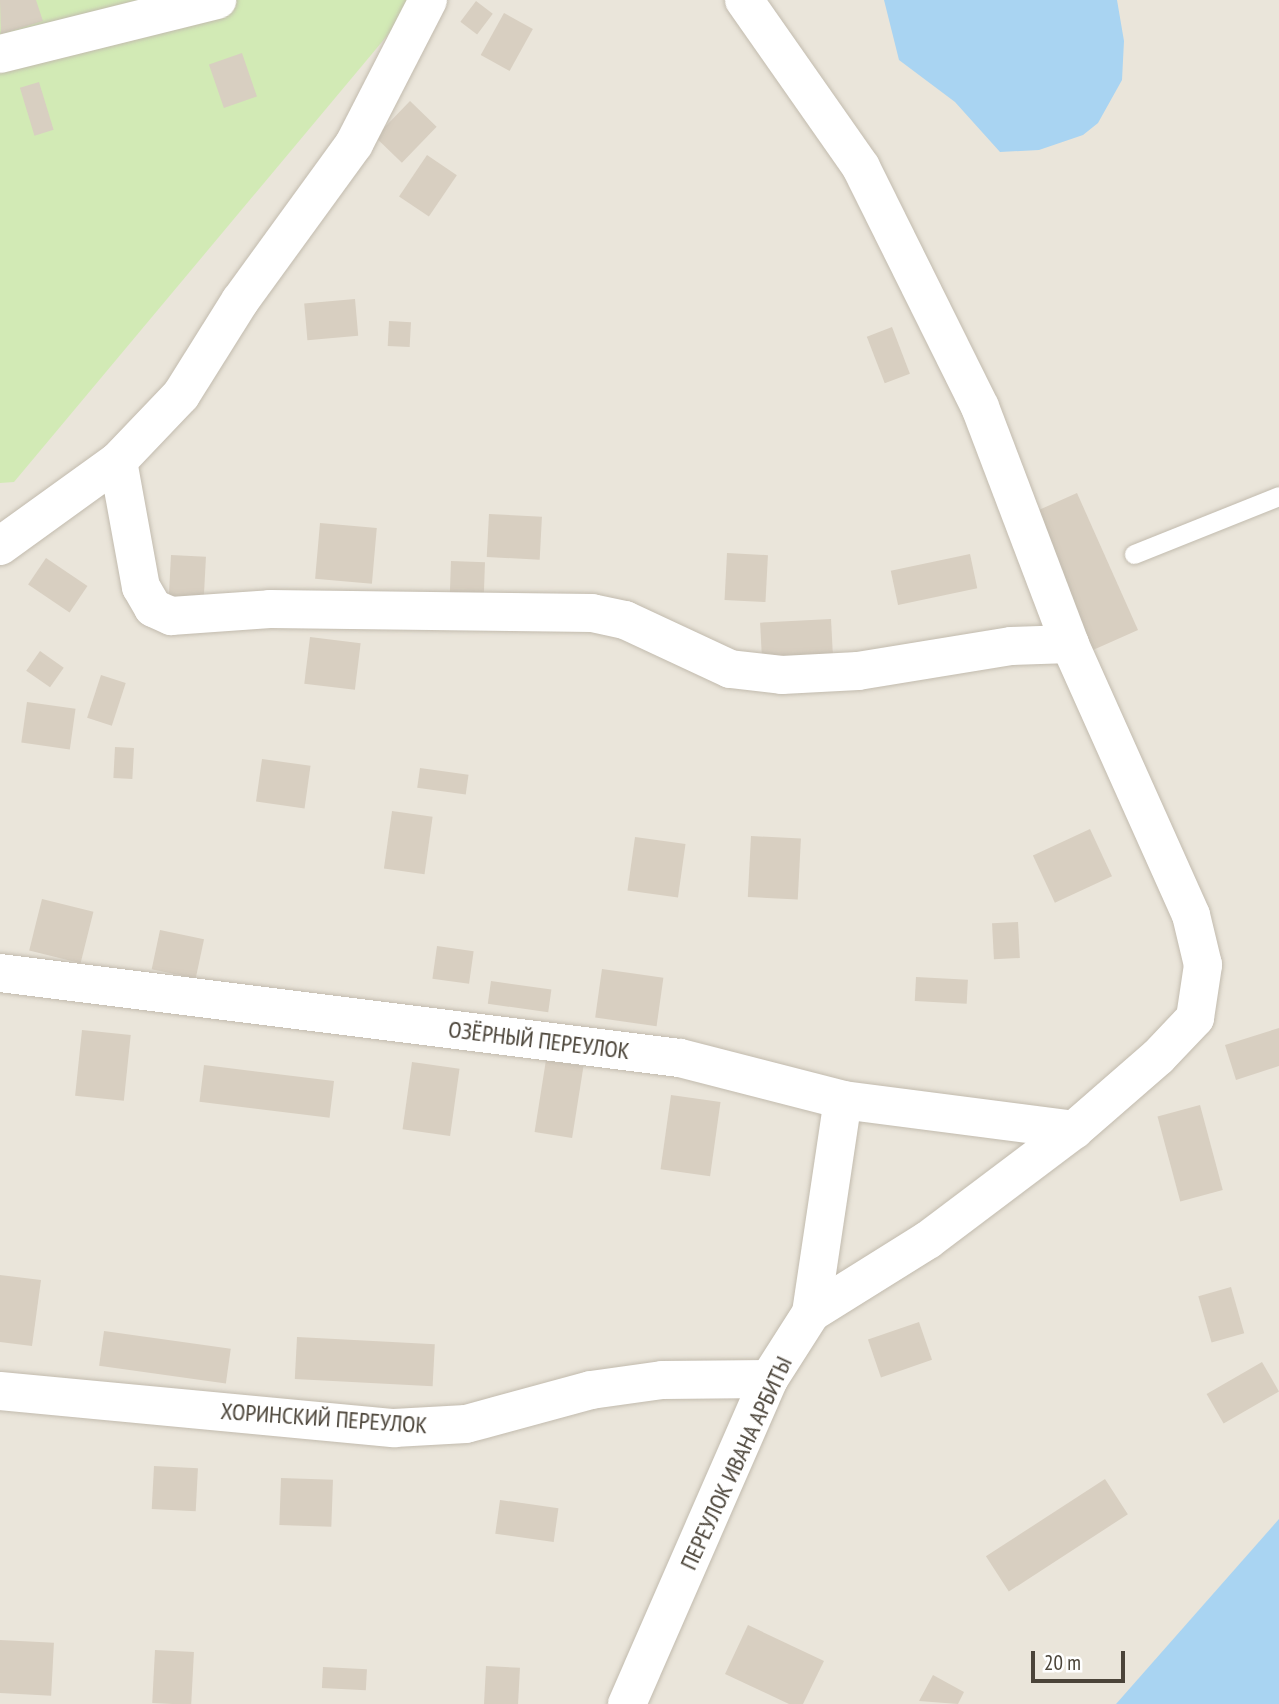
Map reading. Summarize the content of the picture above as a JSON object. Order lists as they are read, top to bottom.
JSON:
{
  "streets": {
    "street": ["ОЗЁРНЫЙ ПЕРЕУЛОК", "ХОРИНСКИЙ ПЕРЕУЛОК", "ПЕРЕУЛОК ИВАНА АРБИТЫ"]
  },
  "crossings": [
    ["ОЗЁРНЫЙ ПЕРЕУЛОК", "ПЕРЕУЛОК ИВАНА АРБИТЫ"],
    ["ХОРИНСКИЙ ПЕРЕУЛОК", "ПЕРЕУЛОК ИВАНА АРБИТЫ"]
  ],
  "scale_bar": "20 m"
}
